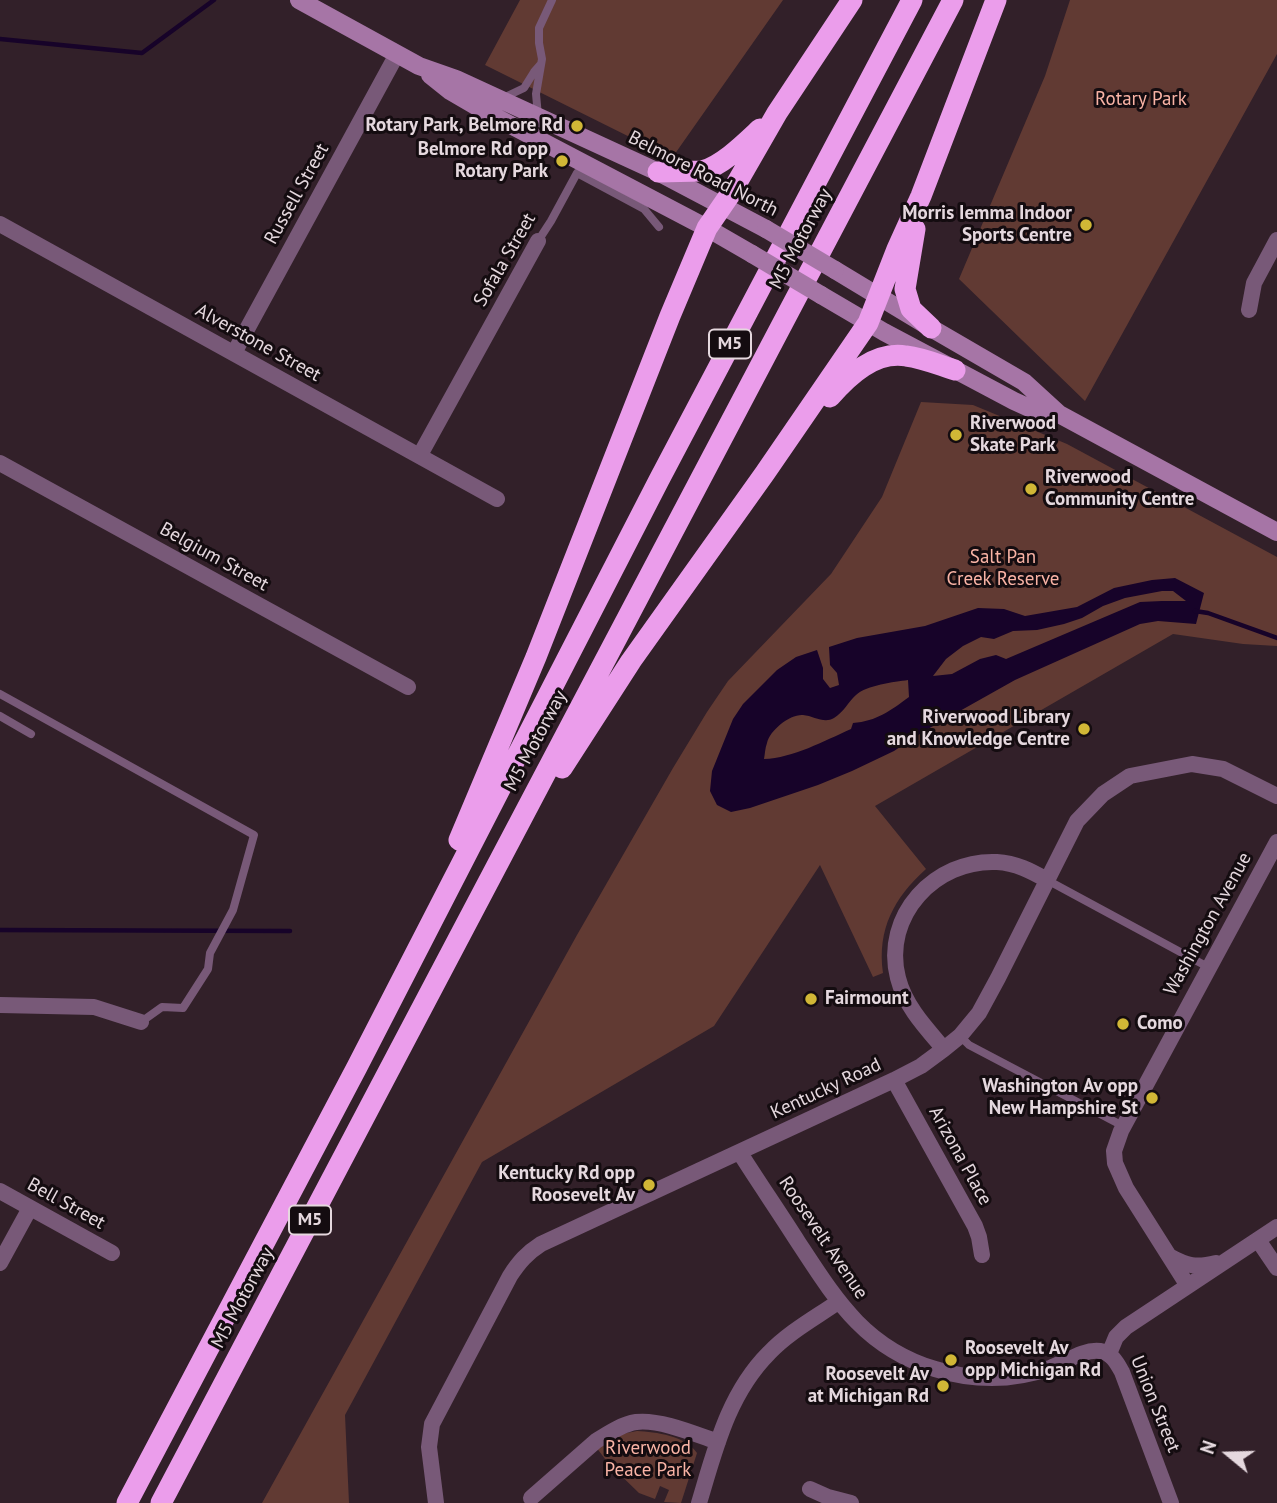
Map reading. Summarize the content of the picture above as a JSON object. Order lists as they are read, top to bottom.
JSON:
{
  "streets": {
    "highway": ["M5 Motorway", "M5"],
    "main road": ["Belmore Road North"],
    "street": [
      "Russell Street",
      "Sofala Street",
      "Alverstone Street",
      "Belgium Street",
      "Washington Avenue",
      "Kentucky Road",
      "Arizona Place",
      "Bell Street",
      "Roosevelt Avenue",
      "Union Street"
    ]
  },
  "crossings": [
    ["Belmore Road North", "Russell Street"],
    ["Russell Street", "Alverstone Street"],
    ["Sofala Street", "Alverstone Street"],
    ["Kentucky Road", "Arizona Place"],
    ["Kentucky Road", "Roosevelt Avenue"],
    ["Roosevelt Avenue", "Union Street"]
  ],
  "parks": ["Rotary Park", "Salt Pan Creek Reserve", "Riverwood Peace Park"],
  "places": [
    "Rotary Park, Belmore Rd",
    "Belmore Rd opp Rotary Park",
    "Morris Iemma Indoor Sports Centre",
    "Riverwood Skate Park",
    "Riverwood Community Centre",
    "Riverwood Library and Knowledge Centre",
    "Fairmount",
    "Como",
    "Washington Av opp New Hampshire St",
    "Kentucky Rd opp Roosevelt Av",
    "Roosevelt Av opp Michigan Rd",
    "Roosevelt Av at Michigan Rd"
  ],
  "north": "left"
}
